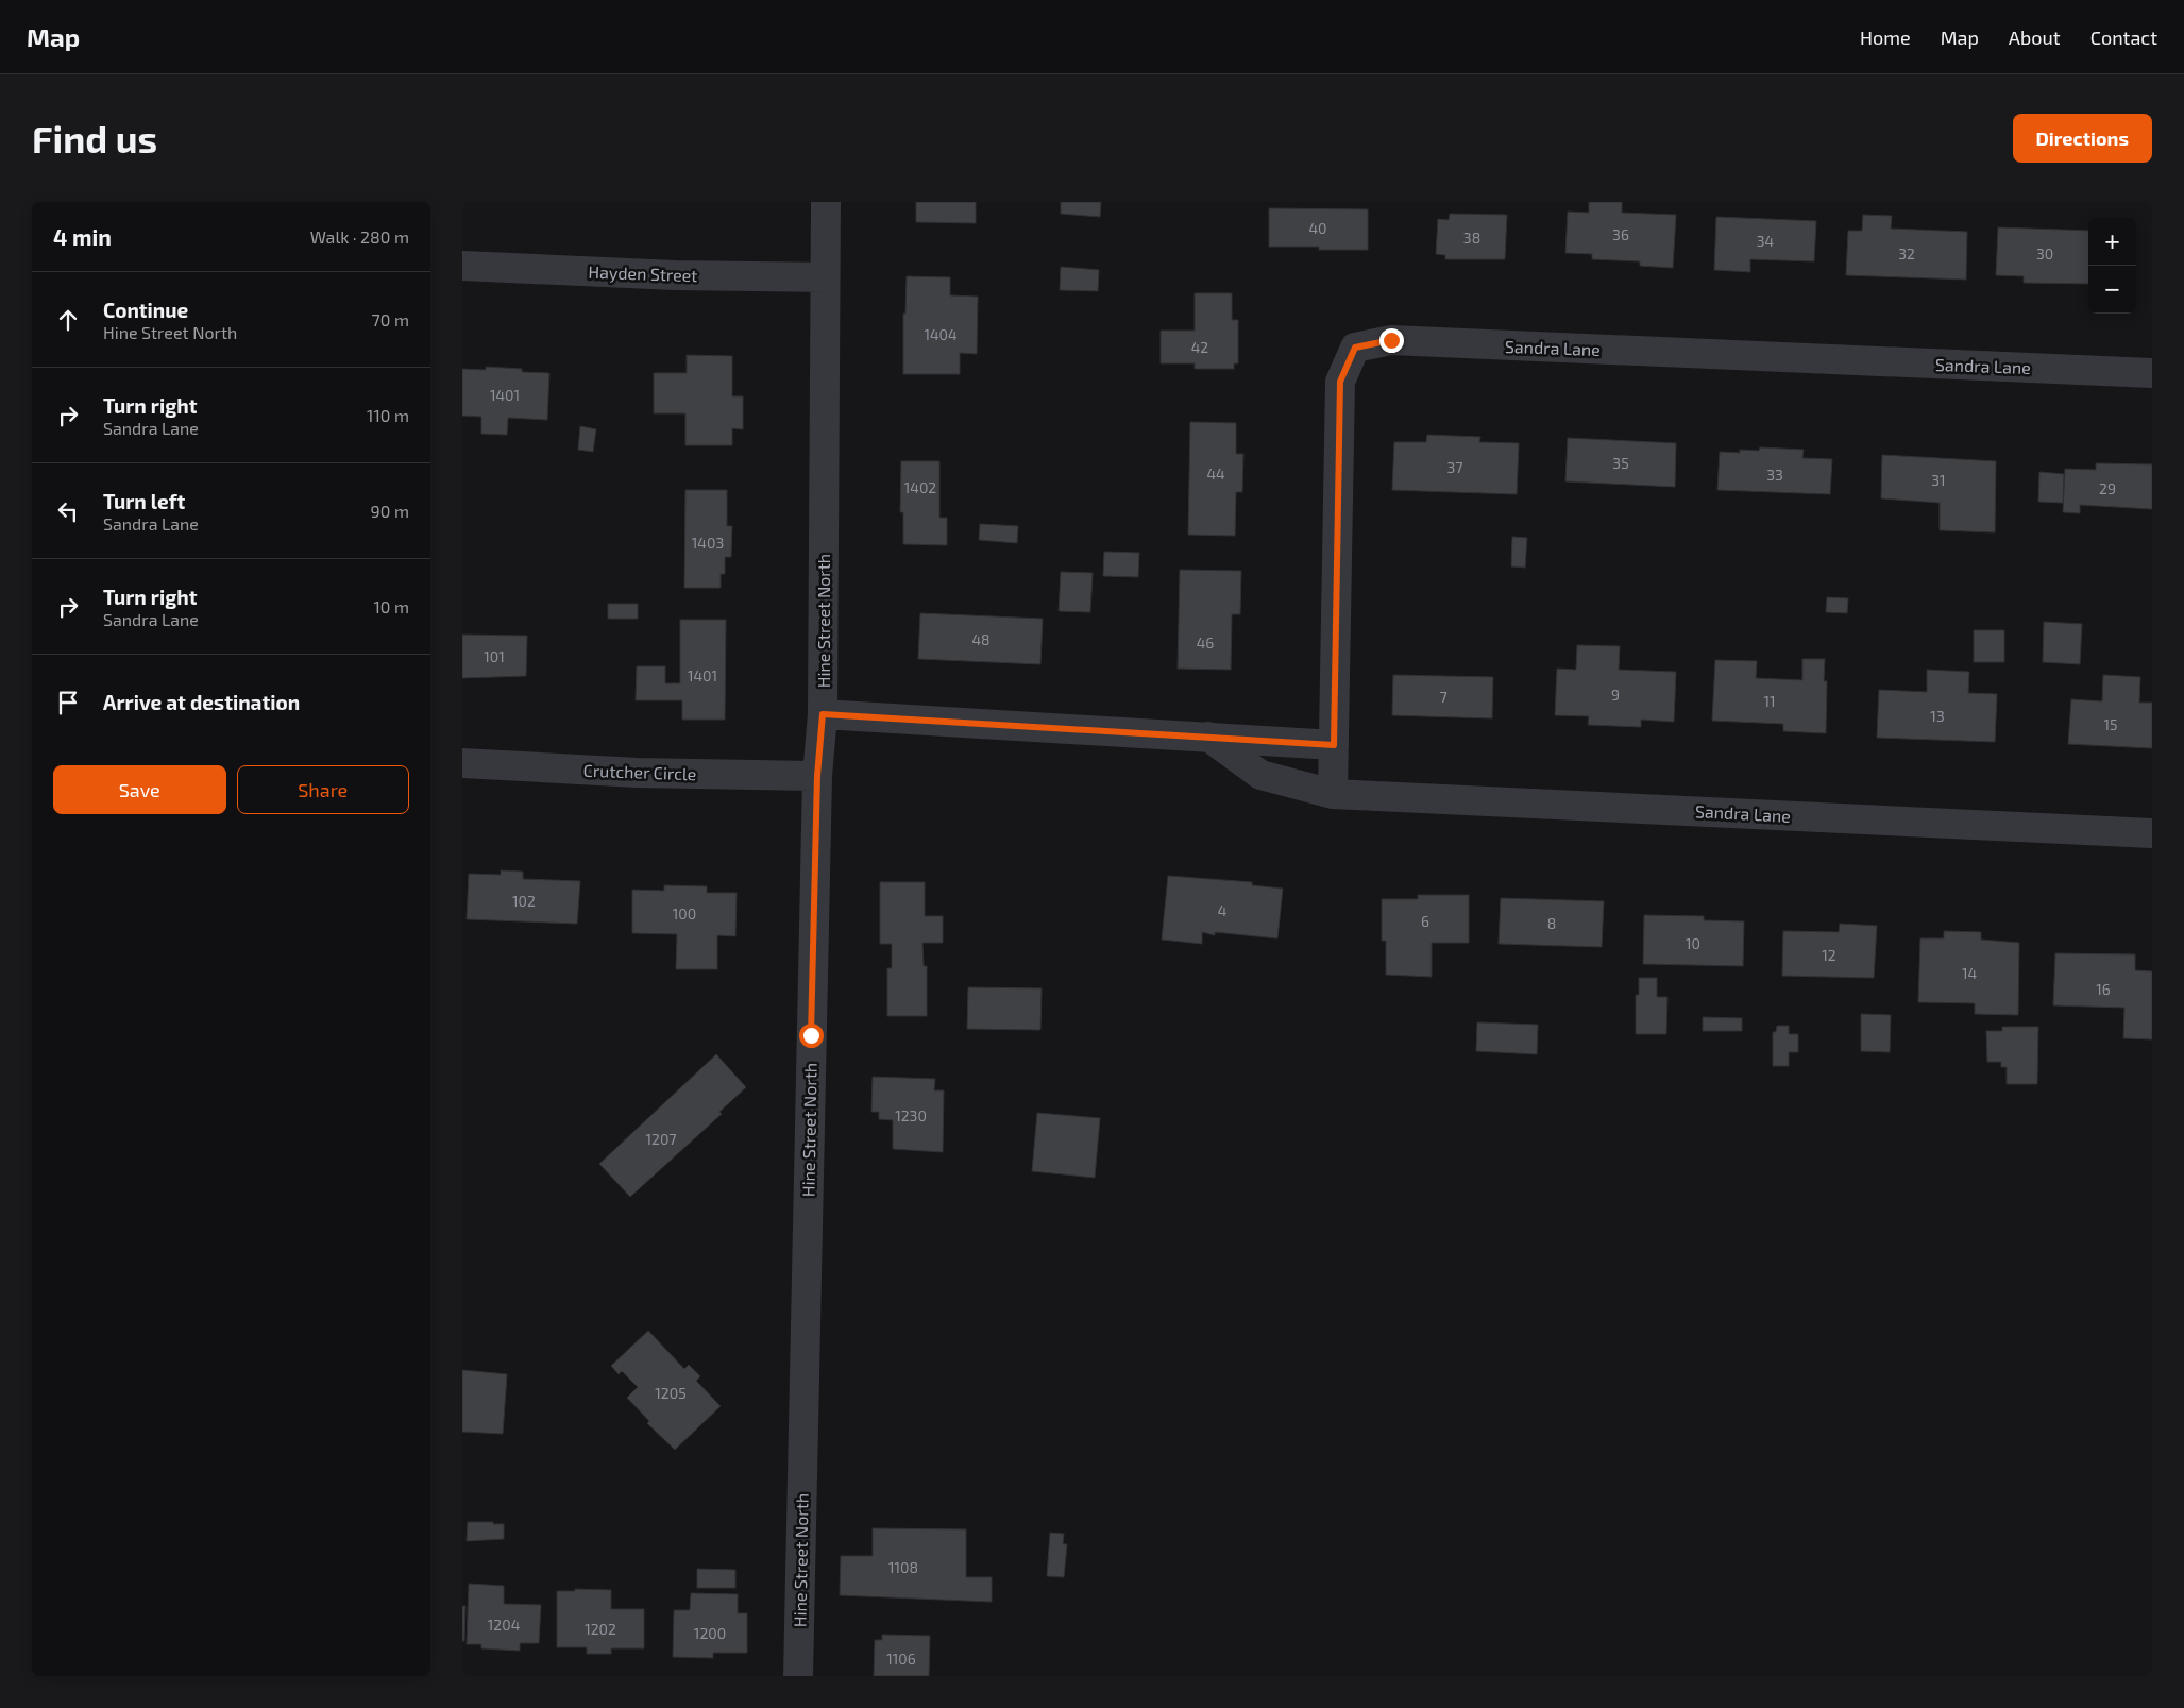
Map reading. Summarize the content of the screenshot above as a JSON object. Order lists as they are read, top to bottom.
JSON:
{
  "streets": {
    "street": [
      "Hayden Street",
      "Sandra Lane",
      "Hine Street North",
      "Crutcher Circle"
    ]
  },
  "crossings": [
    ["Hayden Street", "Hine Street North"],
    ["Hine Street North", "Crutcher Circle"]
  ],
  "house_numbers": [
    "40",
    "36",
    "38",
    "34",
    "32",
    "30",
    "1404",
    "42",
    "1401",
    "35",
    "37",
    "44",
    "33",
    "31",
    "1402",
    "29",
    "1403",
    "48",
    "46",
    "101",
    "1401",
    "9",
    "7",
    "11",
    "13",
    "15",
    "102",
    "4",
    "100",
    "6",
    "8",
    "10",
    "12",
    "14",
    "16",
    "1230",
    "1207",
    "1205",
    "1108",
    "1204",
    "1202",
    "1200",
    "1106"
  ],
  "page": {
    "header": "Map",
    "nav": [
      "Home",
      "Map",
      "About",
      "Contact"
    ],
    "buttons": [
      "Directions",
      ["Save", "Share"]
    ],
    "title": "Find us",
    "heading": ["4 min", "Walk · 280 m"],
    "map_buttons": ["+", "−"],
    "list": [
      ["Continue", "Hine Street North", "70 m"],
      ["Turn right", "Sandra Lane", "110 m"],
      ["Turn left", "Sandra Lane", "90 m"],
      ["Turn right", "Sandra Lane", "10 m"],
      "Arrive at destination"
    ]
  }
}
